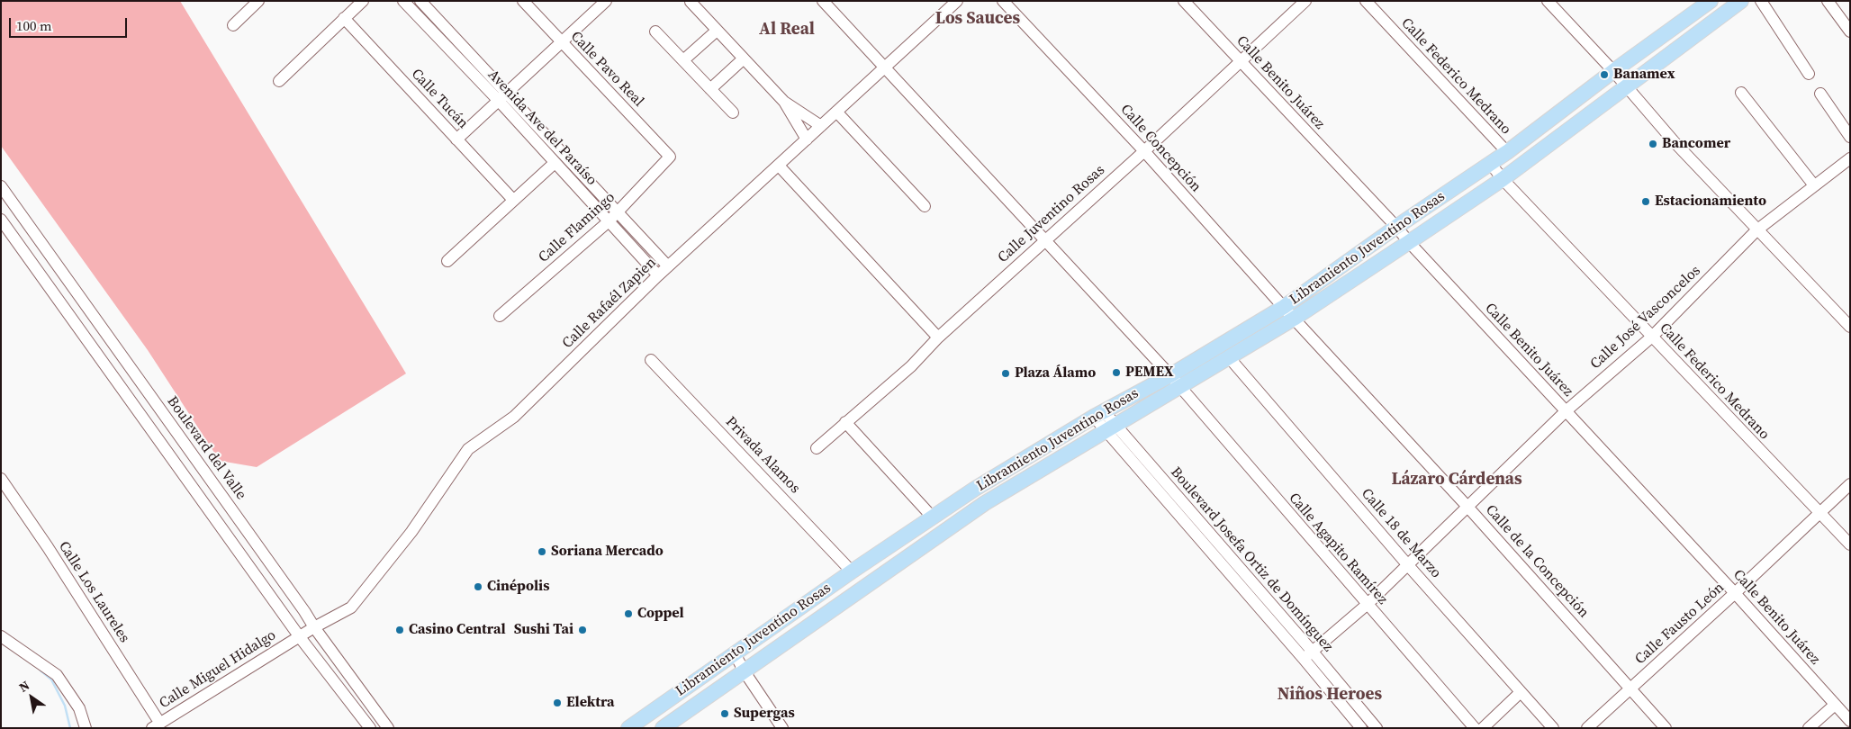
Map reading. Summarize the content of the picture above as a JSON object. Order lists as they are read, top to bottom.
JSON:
{
  "streets": {
    "main road": ["Libramiento Juventino Rosas"],
    "street": [
      "Calle Pavo Real",
      "Calle Federico Medrano",
      "Calle Benito Juárez",
      "Calle Tucán",
      "Avenida Ave del Paraíso",
      "Calle Concepción",
      "Calle Juventino Rosas",
      "Calle Flamingo",
      "Calle Rafaél Zapien",
      "Calle José Vasconcelos",
      "Boulevard del Valle",
      "Privada Alamos",
      "Calle 18 de Marzo",
      "Calle Agapito Ramírez",
      "Boulevard Josefa Ortiz de Domínguez",
      "Calle de la Concepción",
      "Calle Los Laureles",
      "Calle Fausto León",
      "Calle Miguel Hidalgo"
    ]
  },
  "crossings": [
    ["Calle Pavo Real", "Calle Flamingo"],
    ["Calle Federico Medrano", "Libramiento Juventino Rosas"],
    ["Calle Federico Medrano", "Calle José Vasconcelos"],
    ["Calle Federico Medrano", "Calle Fausto León"],
    ["Calle Benito Juárez", "Calle Juventino Rosas"],
    ["Calle Benito Juárez", "Libramiento Juventino Rosas"],
    ["Calle Benito Juárez", "Calle José Vasconcelos"],
    ["Calle Benito Juárez", "Calle Fausto León"],
    ["Avenida Ave del Paraíso", "Calle Flamingo"],
    ["Avenida Ave del Paraíso", "Calle Rafaél Zapien"],
    ["Calle Concepción", "Calle Juventino Rosas"],
    ["Calle Concepción", "Libramiento Juventino Rosas"],
    ["Calle Concepción", "Calle de la Concepción"],
    ["Calle Juventino Rosas", "Calle Agapito Ramírez"],
    ["Libramiento Juventino Rosas", "Privada Alamos"],
    ["Libramiento Juventino Rosas", "Calle 18 de Marzo"],
    ["Libramiento Juventino Rosas", "Calle Agapito Ramírez"],
    ["Libramiento Juventino Rosas", "Boulevard Josefa Ortiz de Domínguez"],
    ["Libramiento Juventino Rosas", "Calle de la Concepción"],
    ["Calle Rafaél Zapien", "Boulevard del Valle"],
    ["Calle Rafaél Zapien", "Calle Agapito Ramírez"],
    ["Calle Rafaél Zapien", "Calle Miguel Hidalgo"],
    ["Calle José Vasconcelos", "Calle 18 de Marzo"],
    ["Calle José Vasconcelos", "Calle Agapito Ramírez"],
    ["Calle José Vasconcelos", "Boulevard Josefa Ortiz de Domínguez"],
    ["Calle José Vasconcelos", "Calle de la Concepción"],
    ["Calle de la Concepción", "Calle Fausto León"],
    ["Calle Los Laureles", "Calle Miguel Hidalgo"]
  ],
  "districts": [
    "Los Sauces",
    "Al Real",
    "Lázaro Cárdenas",
    "Niños Heroes"
  ],
  "places": [
    "Banamex",
    "Bancomer",
    "Estacionamiento",
    "PEMEX",
    "Plaza Álamo",
    "Soriana Mercado",
    "Cinépolis",
    "Coppel",
    "Casino Central",
    "Sushi Tai",
    "Elektra",
    "Supergas"
  ],
  "scale_bar": "100 m",
  "north": "top left"
}
